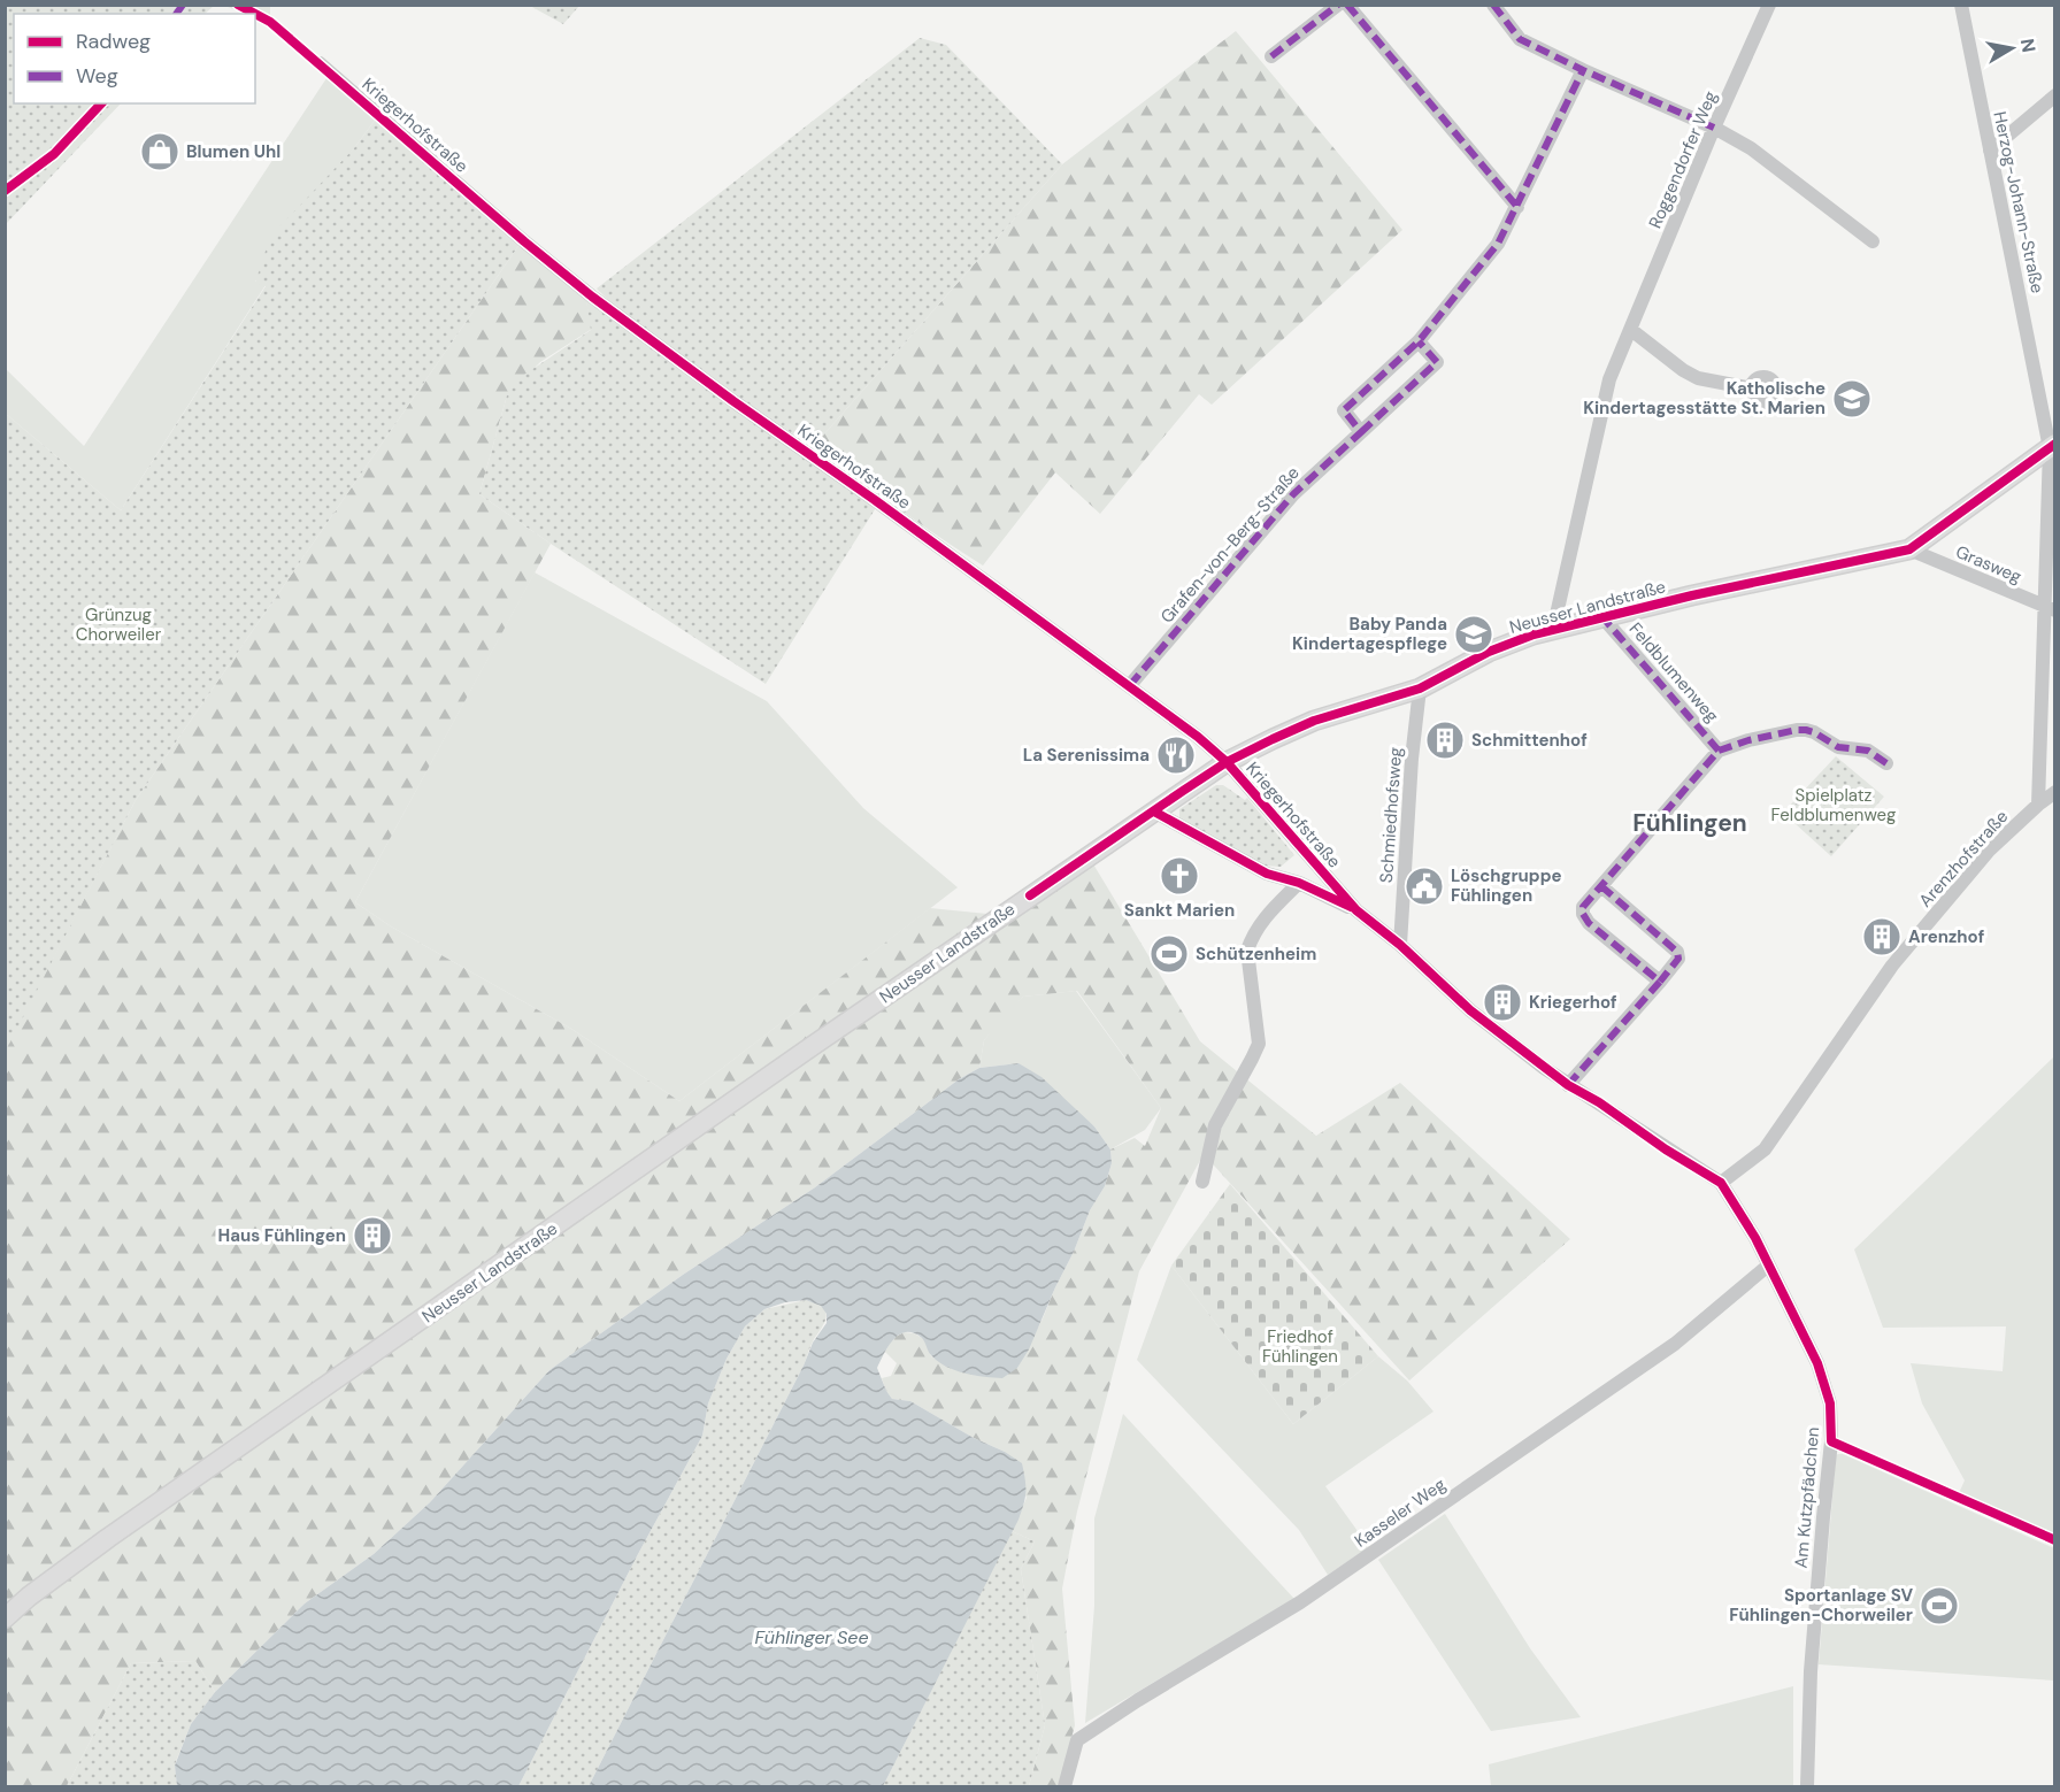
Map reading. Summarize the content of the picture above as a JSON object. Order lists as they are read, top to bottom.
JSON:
{
  "streets": {
    "main road": ["Neusser Landstraße"],
    "street": [
      "Kriegerhofstraße",
      "Roggendorfer Weg",
      "Herzog-Johann-Straße",
      "Grafen-von-Berg-Straße",
      "Grasweg",
      "Feldblumenweg",
      "Schmiedhofsweg",
      "Arenzhofstraße",
      "Am Kutzpfädchen",
      "Kasseler Weg"
    ]
  },
  "crossings": [
    ["Kriegerhofstraße", "Grafen-von-Berg-Straße"],
    ["Kriegerhofstraße", "Neusser Landstraße"],
    ["Kriegerhofstraße", "Schmiedhofsweg"],
    ["Kriegerhofstraße", "Arenzhofstraße"],
    ["Kriegerhofstraße", "Am Kutzpfädchen"],
    ["Kriegerhofstraße", "Kasseler Weg"],
    ["Roggendorfer Weg", "Neusser Landstraße"],
    ["Herzog-Johann-Straße", "Neusser Landstraße"],
    ["Grasweg", "Neusser Landstraße"],
    ["Neusser Landstraße", "Feldblumenweg"],
    ["Neusser Landstraße", "Schmiedhofsweg"],
    ["Am Kutzpfädchen", "Kasseler Weg"]
  ],
  "districts": ["Fühlingen"],
  "water": ["Fühlinger See"],
  "parks": ["Grünzug Chorweiler", "Spielplatz Feldblumenweg", "Friedhof Fühlingen"],
  "places": {
    "shop": ["Blumen Uhl"],
    "school or university": ["Katholische Kindertagesstätte St. Marien", "Baby Panda Kindertagespflege"],
    "building": [
      "Schmittenhof",
      "Arenzhof",
      "Kriegerhof",
      "Haus Fühlingen"
    ],
    "restaurant": ["La Serenissima"],
    "church": ["Sankt Marien"],
    "public building": ["Löschgruppe Fühlingen"],
    "sports": ["Schützenheim", "Sportanlage SV Fühlingen-Chorweiler"]
  },
  "legend": ["Radweg", "Weg"],
  "north": "right"
}
